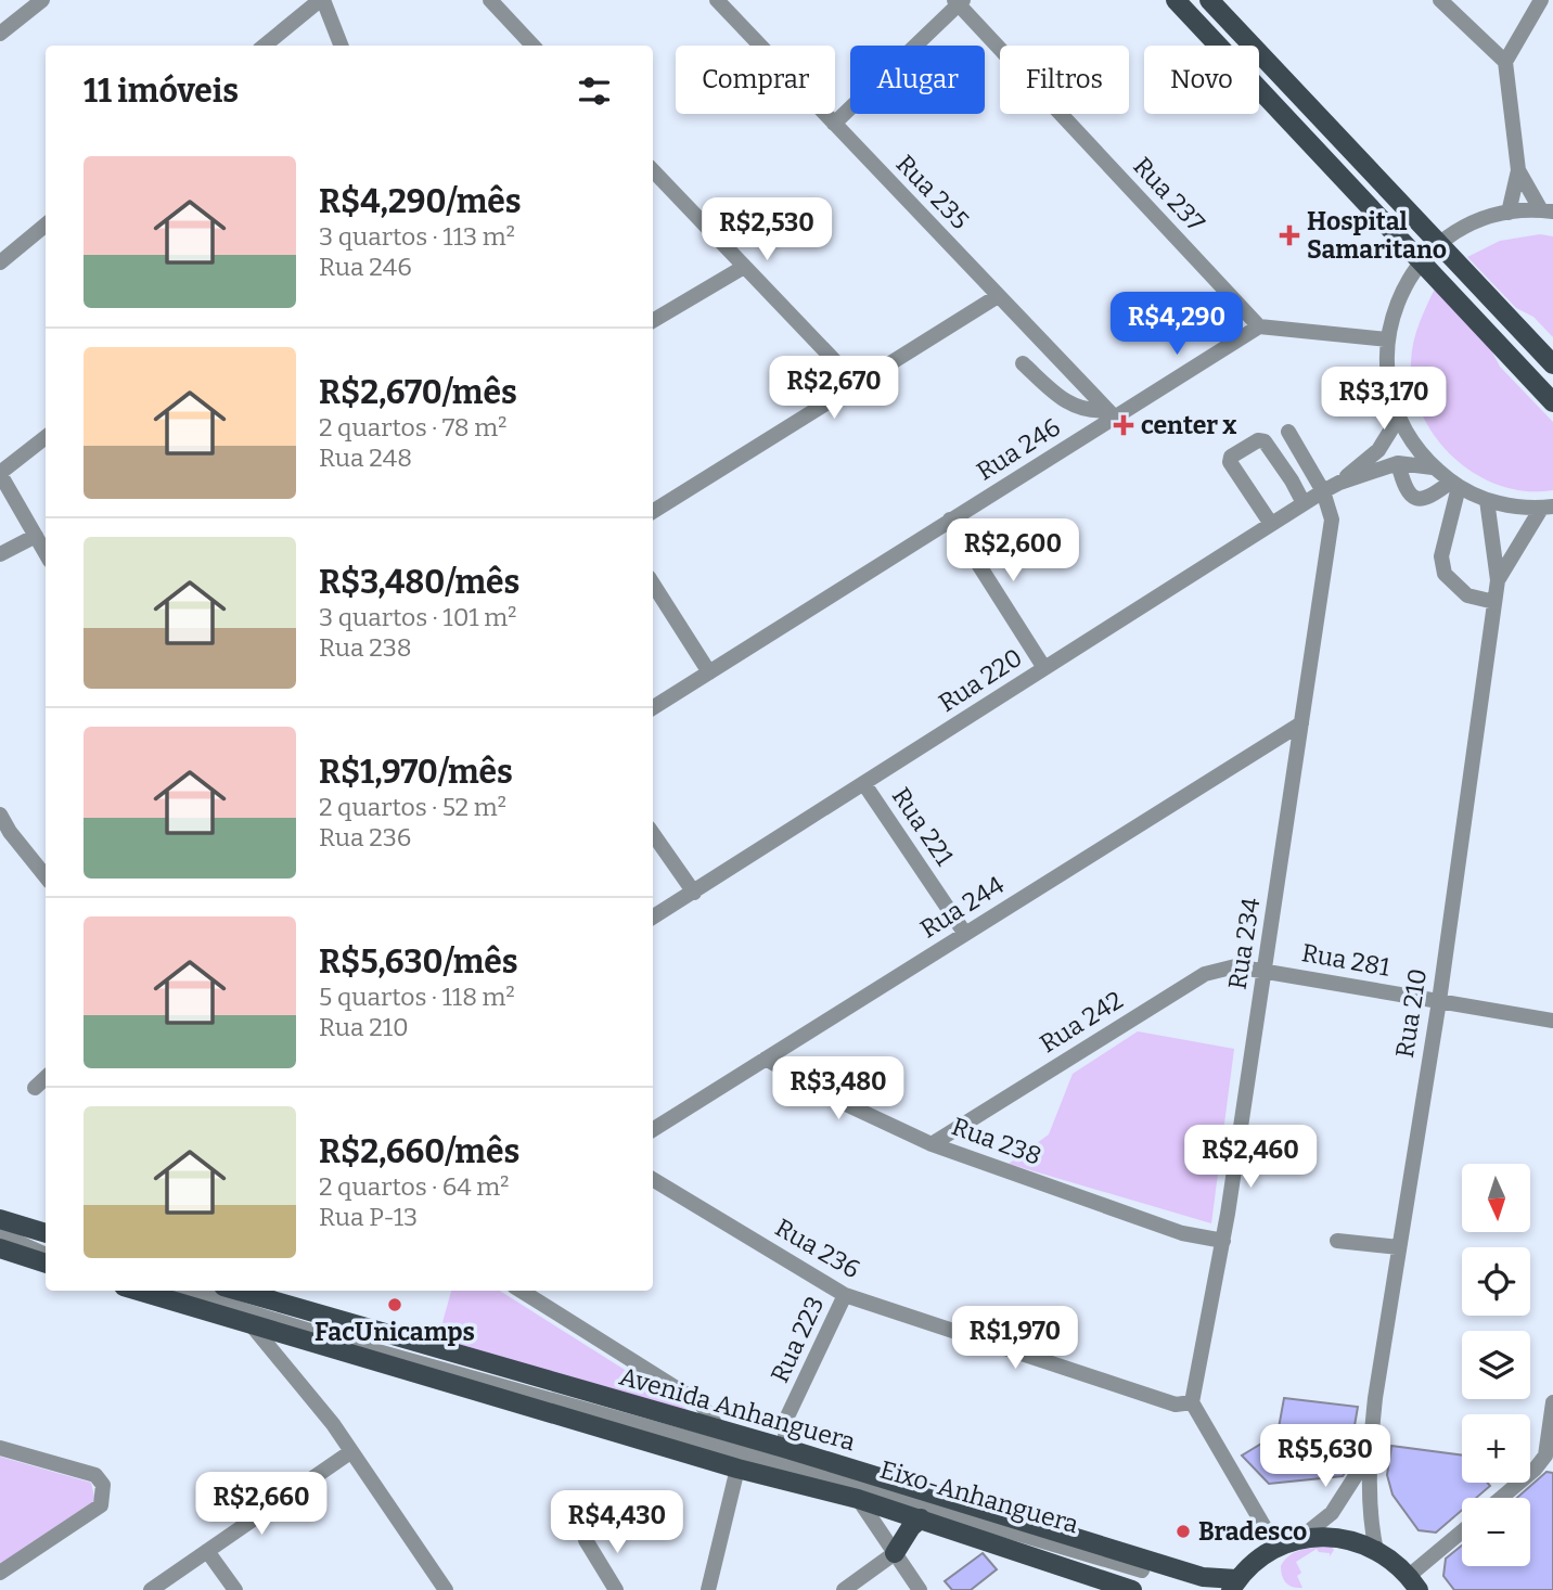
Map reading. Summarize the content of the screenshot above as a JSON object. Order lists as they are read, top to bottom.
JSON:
{
  "streets": {
    "main road": ["Avenida Anhanguera"],
    "street": [
      "Rua 235",
      "Rua 237",
      "Rua 246",
      "Rua 220",
      "Rua 221",
      "Rua 244",
      "Rua 234",
      "Rua 281",
      "Rua 210",
      "Rua 242",
      "Rua 238",
      "Rua 236",
      "Rua 223",
      "Eixo-Anhanguera"
    ]
  },
  "crossings": [
    ["Rua 235", "Rua 246"],
    ["Rua 237", "Rua 246"],
    ["Rua 220", "Rua 221"],
    ["Rua 220", "Rua 234"],
    ["Rua 221", "Rua 244"],
    ["Rua 244", "Rua 234"],
    ["Rua 244", "Rua 238"],
    ["Rua 234", "Rua 281"],
    ["Rua 234", "Rua 242"],
    ["Rua 234", "Rua 238"],
    ["Rua 234", "Rua 236"],
    ["Rua 281", "Rua 210"],
    ["Rua 281", "Rua 242"],
    ["Rua 242", "Rua 238"],
    ["Rua 236", "Rua 223"],
    ["Rua 223", "Avenida Anhanguera"]
  ],
  "places": {
    "health": ["Hospital Samaritano", "center x"],
    "other": ["FacUnicamps", "Bradesco"]
  },
  "north": "bottom",
  "page": {
    "chip": [
      "Comprar",
      "Alugar",
      "Filtros",
      "Novo"
    ],
    "heading": "11 imóveis",
    "list": [
      {
        "name": "R$4,290/mês",
        "note": "3 quartos · 113 m² · Rua 246"
      },
      {
        "name": "R$2,670/mês",
        "note": "2 quartos · 78 m² · Rua 248"
      },
      {
        "name": "R$3,480/mês",
        "note": "3 quartos · 101 m² · Rua 238"
      },
      {
        "name": "R$1,970/mês",
        "note": "2 quartos · 52 m² · Rua 236"
      },
      {
        "name": "R$5,630/mês",
        "note": "5 quartos · 118 m² · Rua 210"
      },
      {
        "name": "R$2,660/mês",
        "note": "2 quartos · 64 m² · Rua P-13"
      }
    ],
    "price": [
      "R$2,530",
      "R$4,290",
      "R$2,670",
      "R$3,170",
      "R$2,600",
      "R$3,480",
      "R$2,460",
      "R$1,970",
      "R$5,630",
      "R$2,660",
      "R$4,430"
    ],
    "map_buttons": ["+", "−"]
  }
}
